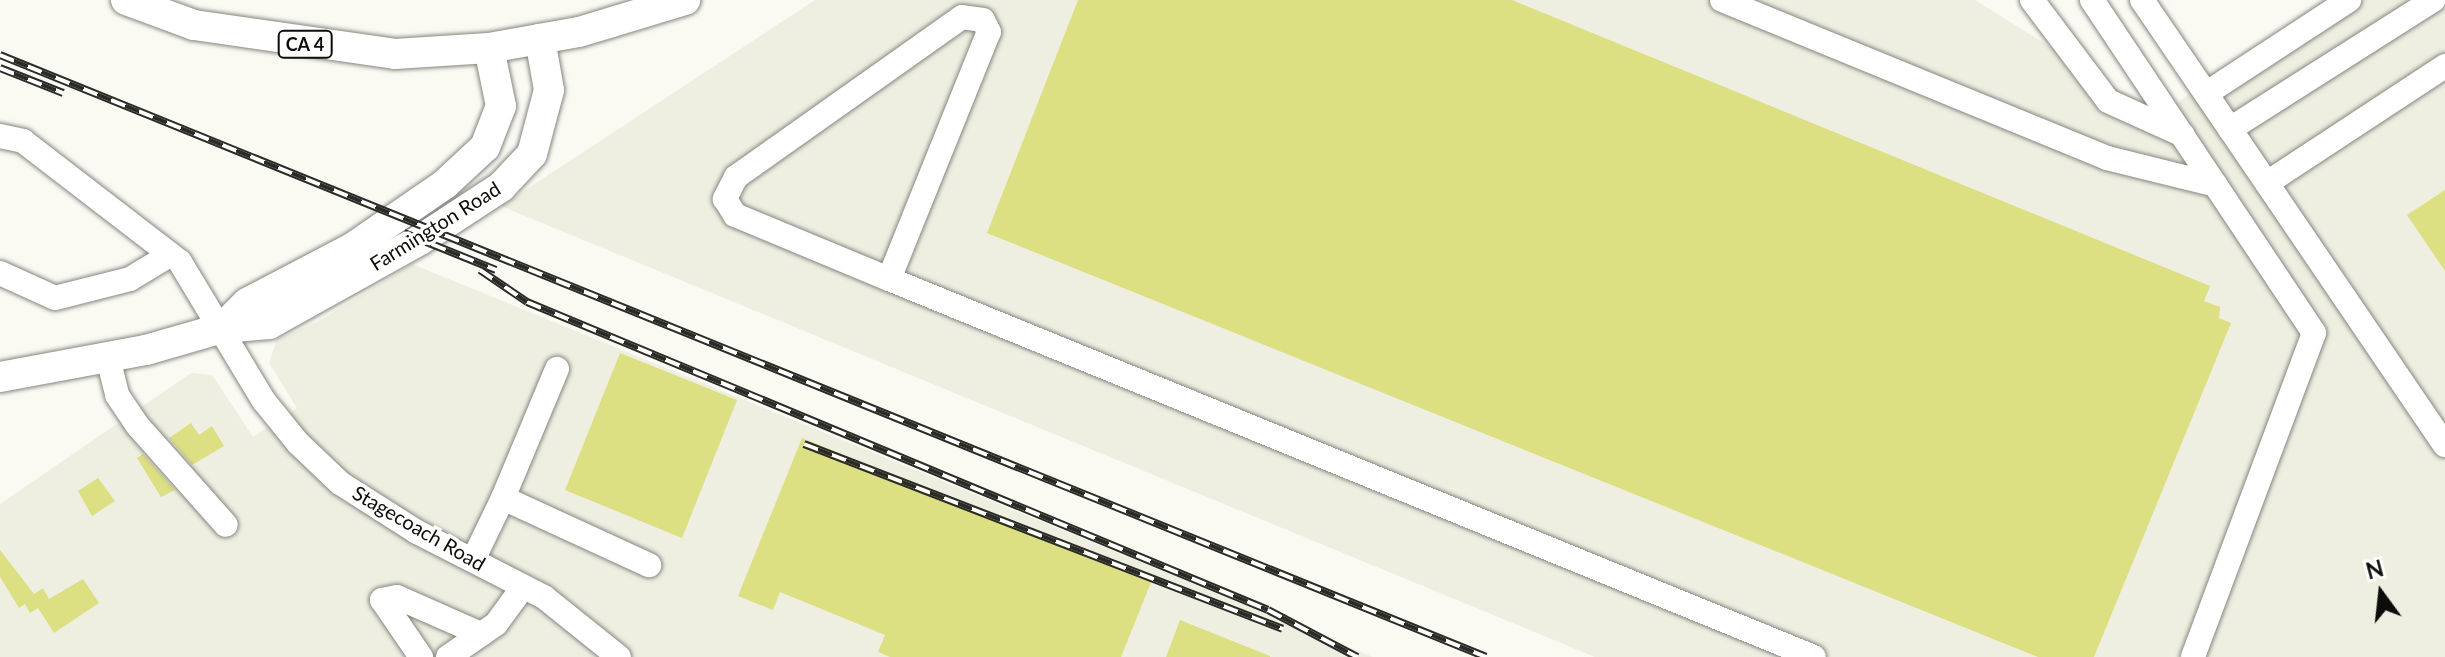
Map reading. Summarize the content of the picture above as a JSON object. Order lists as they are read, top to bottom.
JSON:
{
  "streets": {
    "main road": ["CA 4", "Farmington Road"],
    "street": ["Stagecoach Road"]
  },
  "crossings": [
    ["CA 4", "Farmington Road"],
    ["Farmington Road", "Stagecoach Road"]
  ],
  "north": "top"
}
